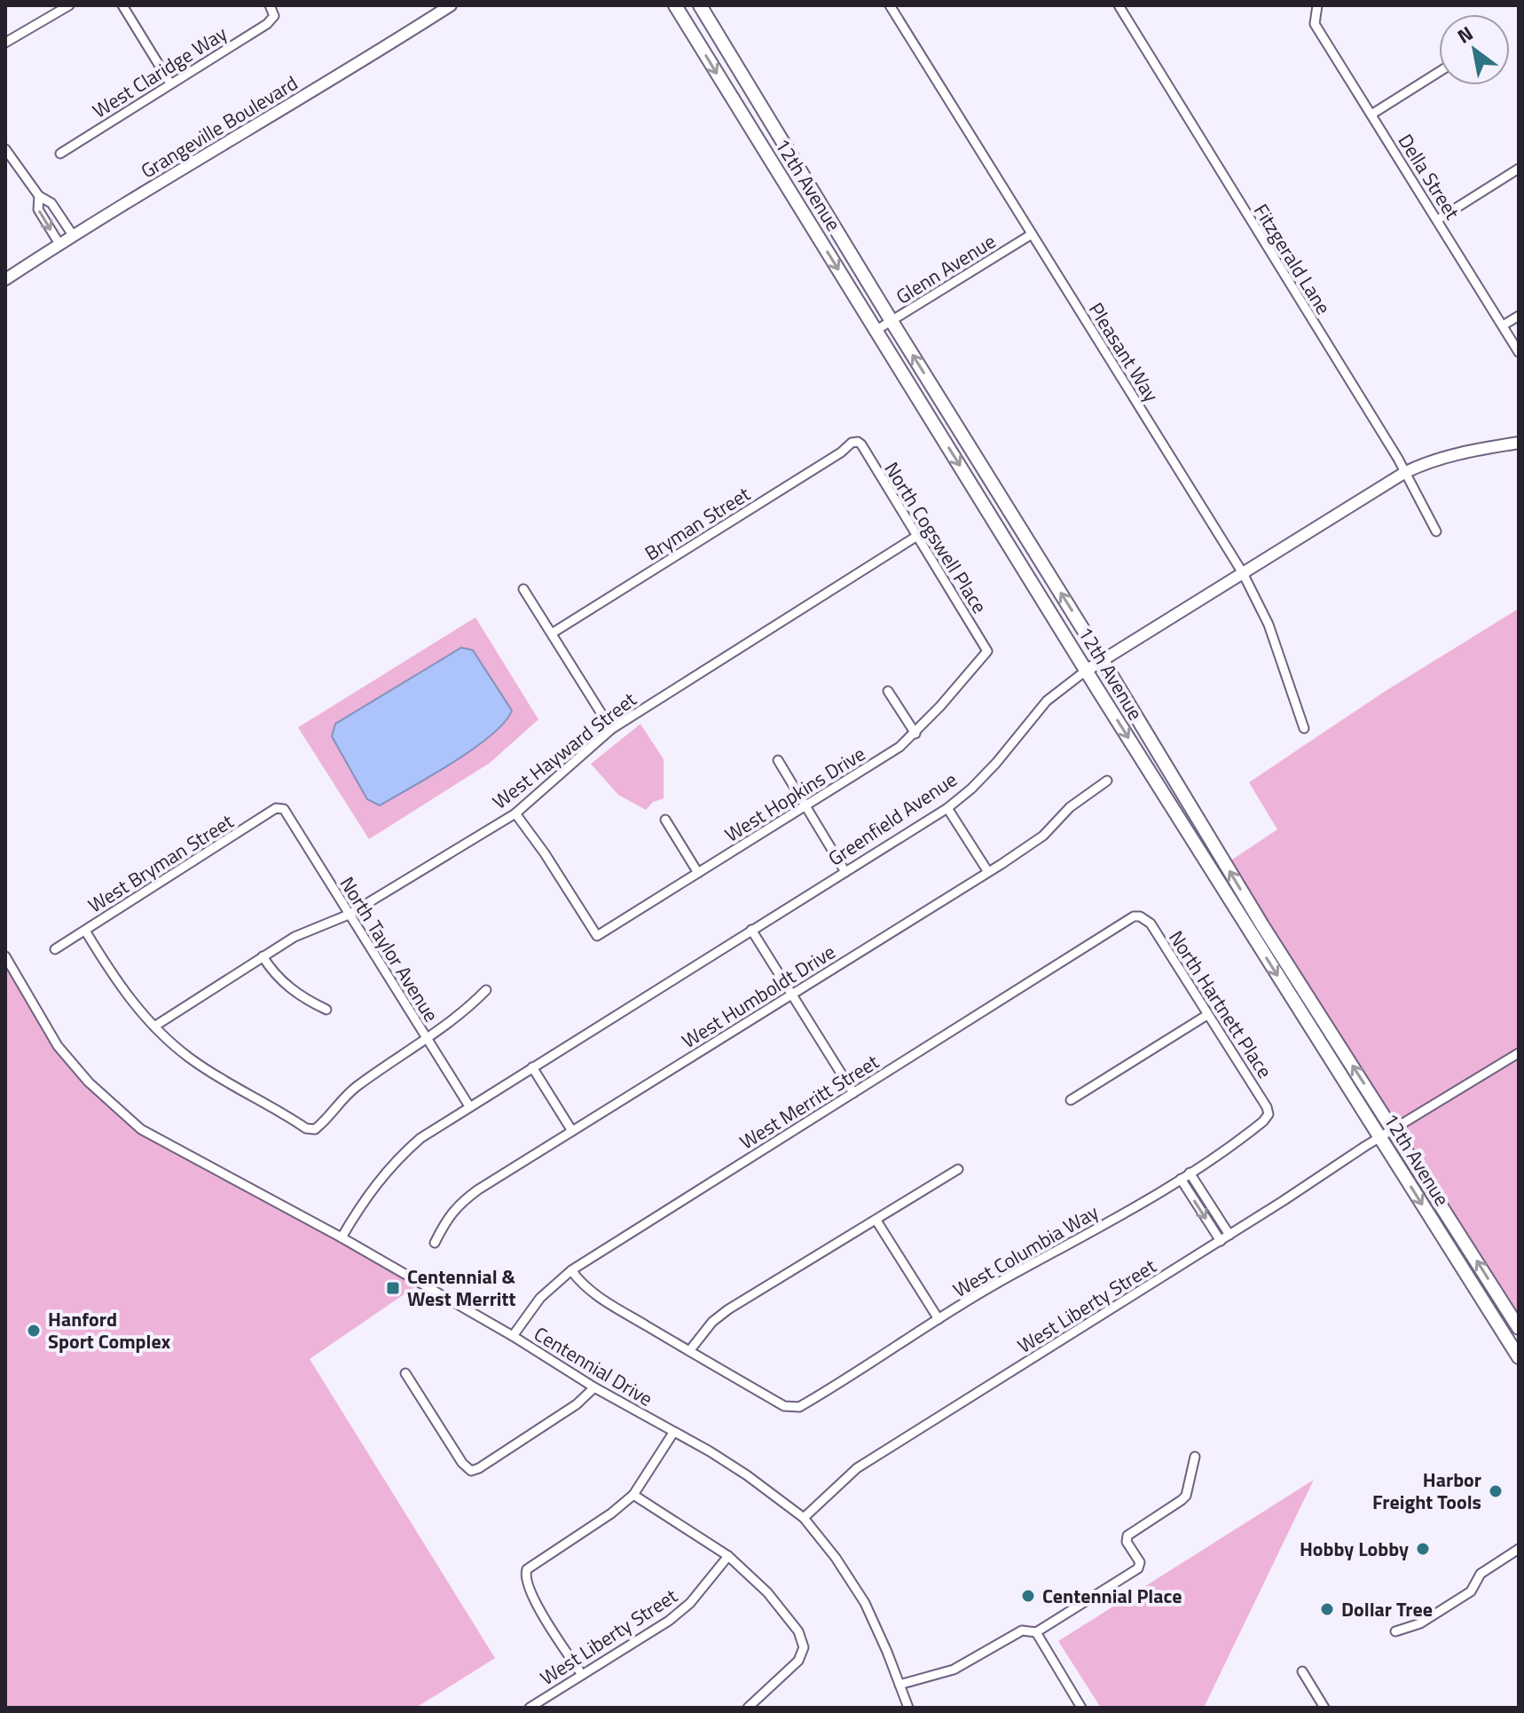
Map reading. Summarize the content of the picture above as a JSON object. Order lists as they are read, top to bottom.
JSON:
{
  "streets": {
    "main road": ["12th Avenue"],
    "street": [
      "West Claridge Way",
      "Grangeville Boulevard",
      "Della Street",
      "Fitzgerald Lane",
      "Glenn Avenue",
      "Pleasant Way",
      "Bryman Street",
      "North Cogswell Place",
      "West Hayward Street",
      "West Hopkins Drive",
      "Greenfield Avenue",
      "West Bryman Street",
      "North Taylor Avenue",
      "West Humboldt Drive",
      "North Hartnett Place",
      "West Merritt Street",
      "West Columbia Way",
      "West Liberty Street",
      "Centennial Drive"
    ]
  },
  "crossings": [
    ["12th Avenue", "Glenn Avenue"],
    ["12th Avenue", "Greenfield Avenue"],
    ["12th Avenue", "West Liberty Street"],
    ["Fitzgerald Lane", "Greenfield Avenue"],
    ["Glenn Avenue", "Pleasant Way"],
    ["Pleasant Way", "Greenfield Avenue"],
    ["Bryman Street", "North Cogswell Place"],
    ["North Cogswell Place", "West Hayward Street"],
    ["North Cogswell Place", "West Hopkins Drive"],
    ["West Hayward Street", "West Hopkins Drive"],
    ["West Hayward Street", "North Taylor Avenue"],
    ["Greenfield Avenue", "North Taylor Avenue"],
    ["Greenfield Avenue", "Centennial Drive"],
    ["West Bryman Street", "North Taylor Avenue"],
    ["North Hartnett Place", "West Merritt Street"],
    ["North Hartnett Place", "West Columbia Way"],
    ["West Merritt Street", "Centennial Drive"],
    ["West Liberty Street", "Centennial Drive"]
  ],
  "places": {
    "transit": ["Centennial & West Merritt"],
    "other": [
      "Hanford Sport Complex",
      "Harbor Freight Tools",
      "Hobby Lobby",
      "Centennial Place",
      "Dollar Tree"
    ]
  },
  "north": "top left"
}
